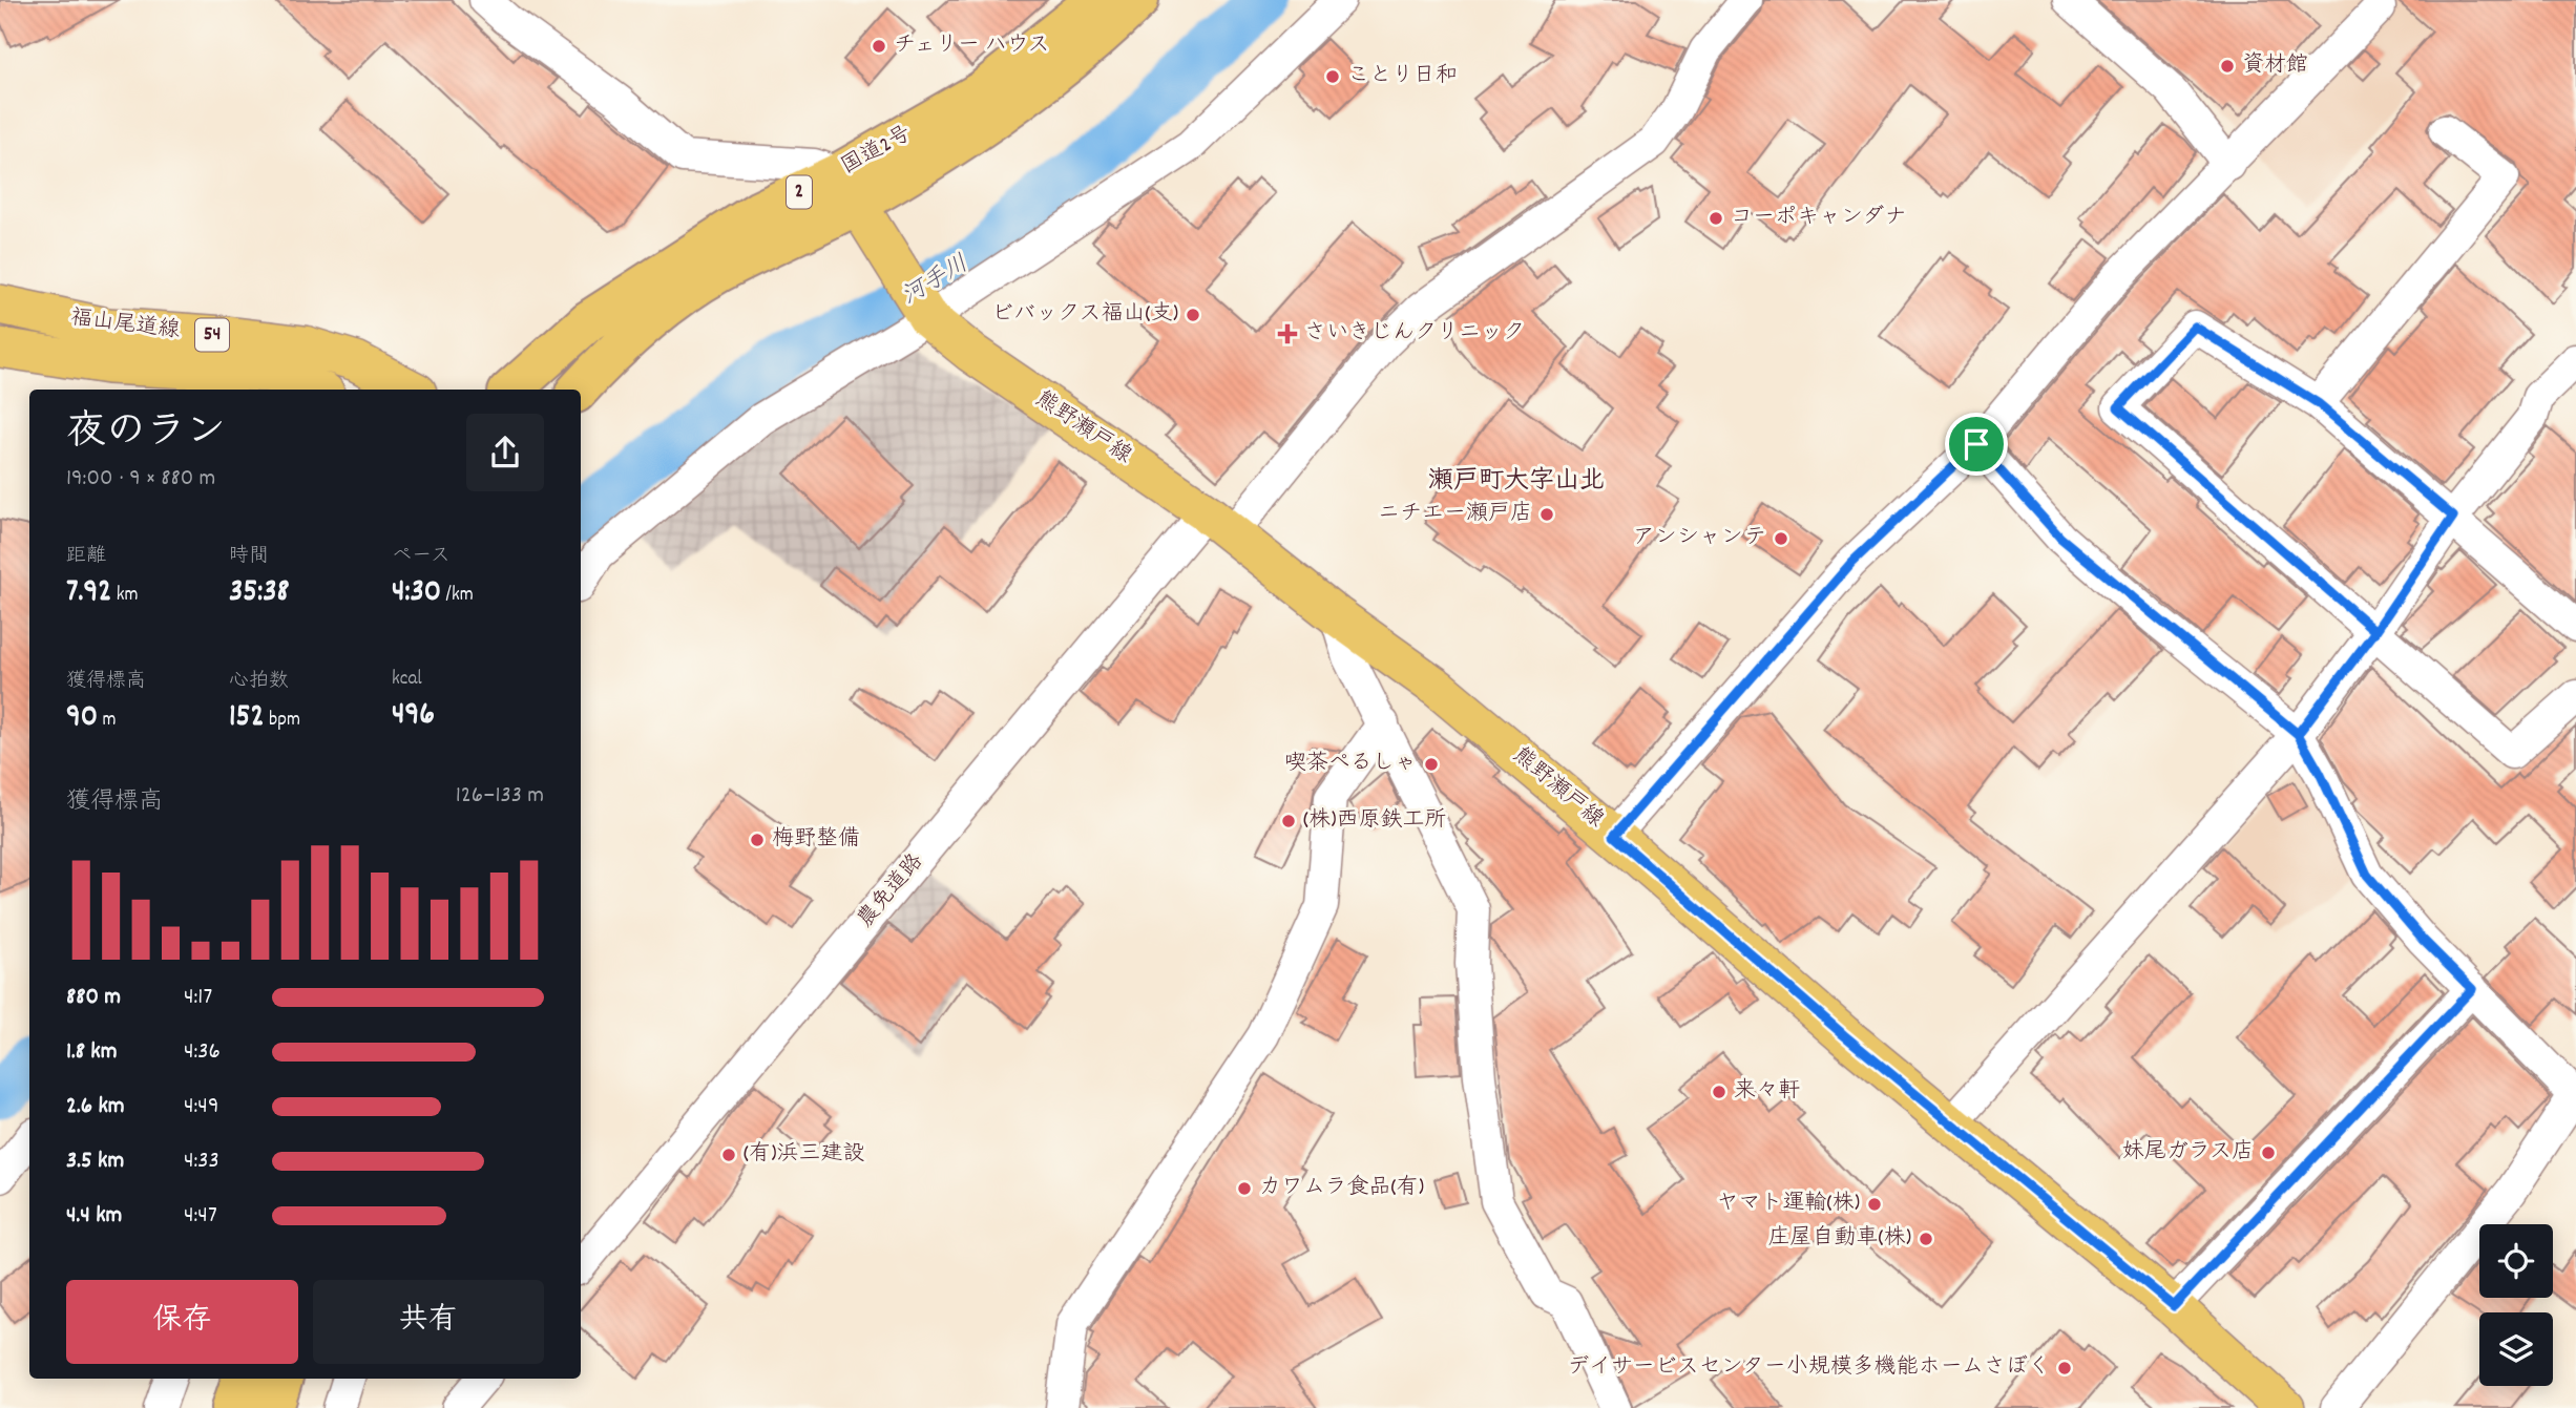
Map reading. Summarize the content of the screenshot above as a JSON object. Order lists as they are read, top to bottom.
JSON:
{
  "streets": {
    "highway": ["国道2号", "2"],
    "main road": ["福山尾道線", "54", "熊野瀬戸線"],
    "street": ["農免道路"]
  },
  "crossings": [
    ["国道2号", "熊野瀬戸線"],
    ["熊野瀬戸線", "農免道路"]
  ],
  "districts": ["瀬戸町大字山北"],
  "water": ["河手川"],
  "places": {
    "other": [
      "チェリー ハウス",
      "資材館",
      "ことり日和",
      "コーポキャンダナ",
      "ビバックス福山(支)",
      "ニチエー瀬戸店",
      "アンシャンテ",
      "喫茶ぺるしゃ",
      "(株)西原鉄工所",
      "梅野整備",
      "来々軒",
      "妹尾ガラス店",
      "(有)浜三建設",
      "カワムラ食品(有)",
      "ヤマト運輸(株)",
      "庄屋自動車(株)",
      "デイサービスセンター小規模多機能ホームさぼく"
    ],
    "health": ["さいきじんクリニック"]
  },
  "page": {
    "heading": ["夜のラン", "19:00 · 9 × 880 m"],
    "stats": [
      ["距離", "7.92 km"],
      ["時間", "35:38"],
      ["ペース", "4:30 /km"],
      ["獲得標高", "90 m"],
      ["心拍数", "152 bpm"],
      ["kcal", "496"]
    ],
    "chart": ["獲得標高", "126–133 m"],
    "list": [
      {
        "name": "880 m",
        "note": "4:17"
      },
      {
        "name": "1.8 km",
        "note": "4:36"
      },
      {
        "name": "2.6 km",
        "note": "4:49"
      },
      {
        "name": "3.5 km",
        "note": "4:33"
      },
      {
        "name": "4.4 km",
        "note": "4:47"
      }
    ],
    "buttons": ["保存", "共有"]
  }
}
